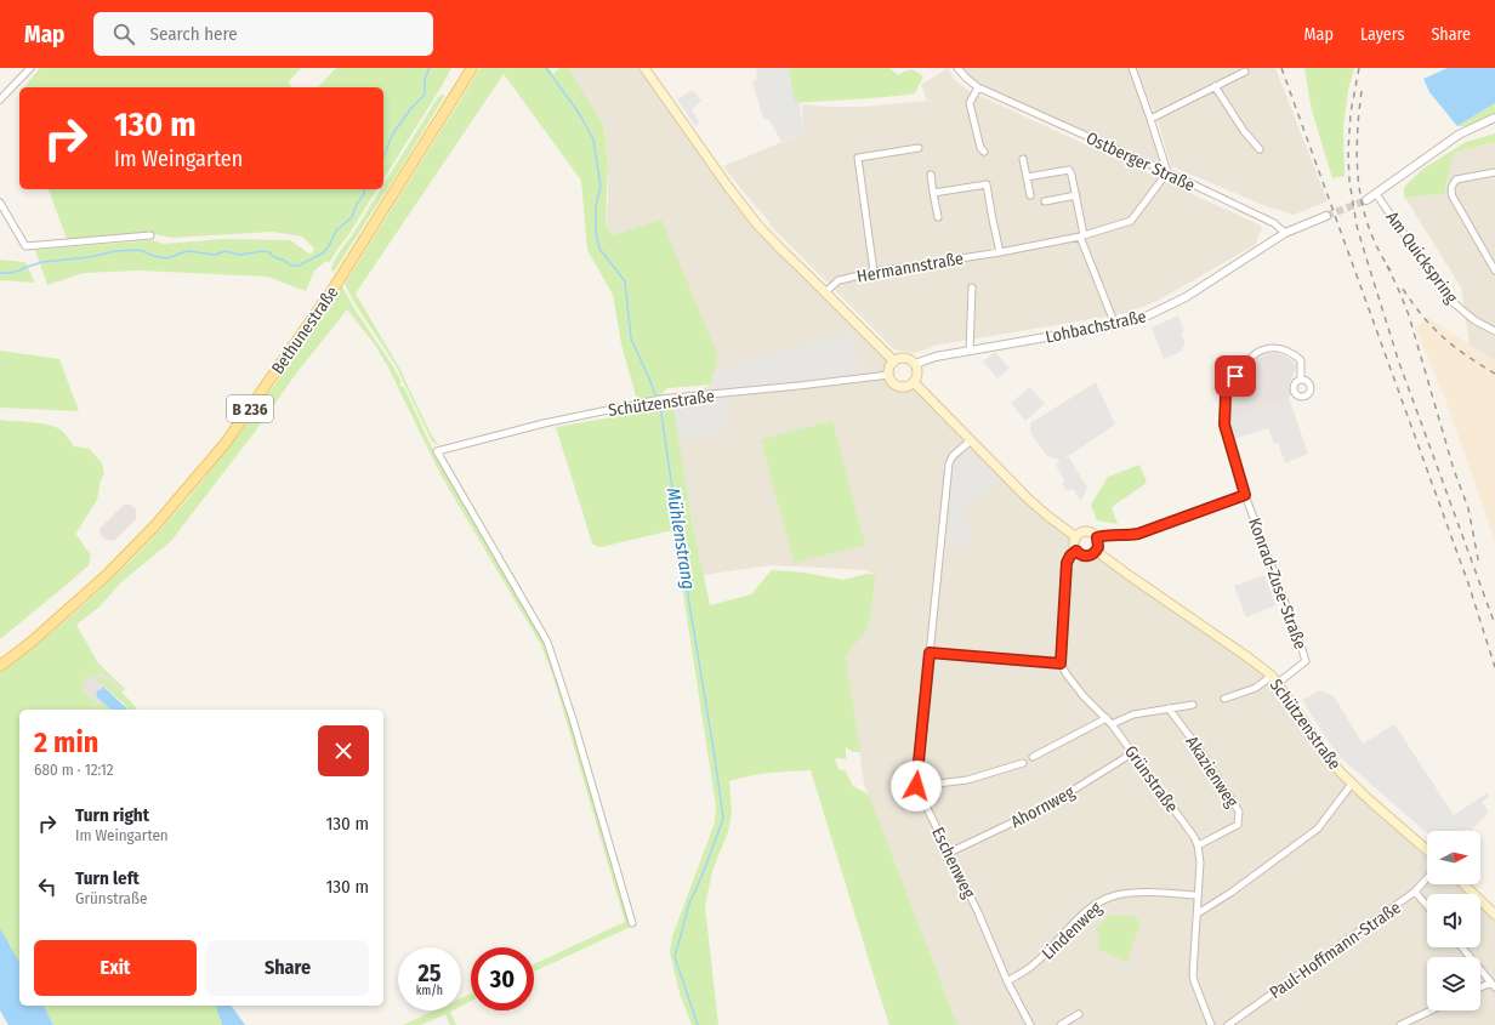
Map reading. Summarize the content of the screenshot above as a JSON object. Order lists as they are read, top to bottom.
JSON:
{
  "streets": {
    "main road": ["Bethunestraße", "Schützenstraße", "B 236"],
    "street": [
      "Ostberger Straße",
      "Am Quickspring",
      "Hermannstraße",
      "Lohbachstraße",
      "Konrad-Zuse-Straße",
      "Akazienweg",
      "Grünstraße",
      "Ahornweg",
      "Eschenweg",
      "Lindenweg",
      "Paul-Hoffmann-Straße"
    ]
  },
  "crossings": [
    ["Ostberger Straße", "Hermannstraße"],
    ["Ostberger Straße", "Lohbachstraße"],
    ["Lohbachstraße", "Schützenstraße"],
    ["Schützenstraße", "Konrad-Zuse-Straße"],
    ["Akazienweg", "Grünstraße"],
    ["Grünstraße", "Ahornweg"],
    ["Grünstraße", "Lindenweg"],
    ["Ahornweg", "Eschenweg"],
    ["Eschenweg", "Lindenweg"]
  ],
  "water": ["Mühlenstrang"],
  "north": "right",
  "page": {
    "header": "Map",
    "search": "Search here",
    "nav": ["Map", "Layers", "Share"],
    "turn": ["130 m", "Im Weingarten"],
    "heading": ["2 min", "680 m · 12:12"],
    "list": [
      {
        "name": "Turn right",
        "note": "Im Weingarten",
        "value": "130 m"
      },
      {
        "name": "Turn left",
        "note": "Grünstraße",
        "value": "130 m"
      }
    ],
    "buttons": ["Exit", "Share"],
    "speed": "25 km/h",
    "limit": "30"
  }
}
